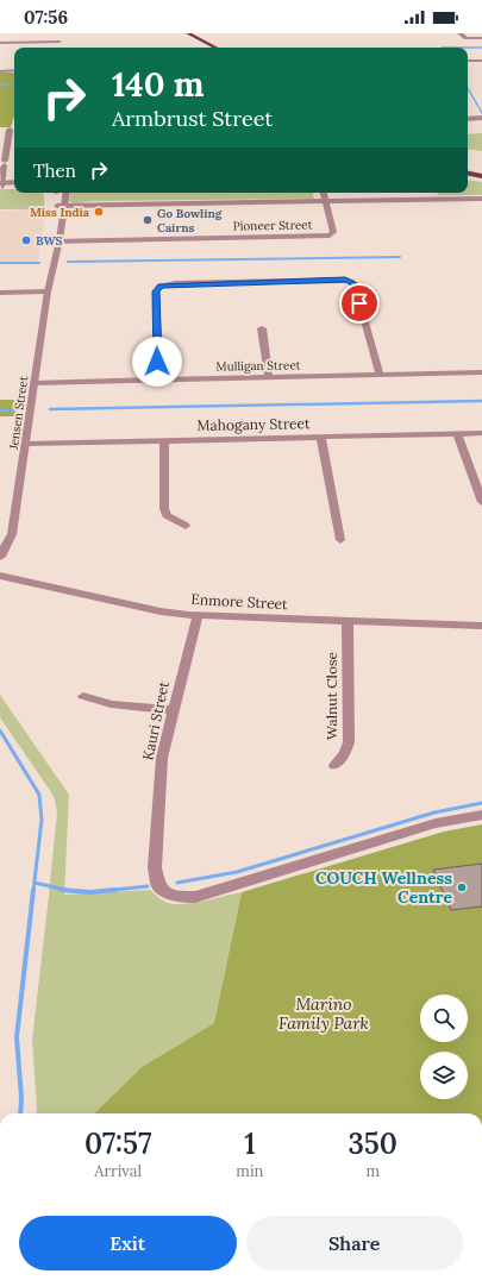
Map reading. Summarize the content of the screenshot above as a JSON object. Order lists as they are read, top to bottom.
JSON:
{
  "streets": {
    "street": [
      "Pioneer Street",
      "Mulligan Street",
      "Jensen Street",
      "Mahogany Street",
      "Enmore Street",
      "Walnut Close",
      "Kauri Street"
    ]
  },
  "crossings": [
    ["Pioneer Street", "Jensen Street"],
    ["Mulligan Street", "Jensen Street"],
    ["Jensen Street", "Mahogany Street"],
    ["Enmore Street", "Walnut Close"],
    ["Enmore Street", "Kauri Street"]
  ],
  "parks": ["Marino Family Park"],
  "places": [
    "Miss India",
    "Go Bowling Cairns",
    "BWS",
    "COUCH Wellness Centre"
  ],
  "page": {
    "status": "07:56",
    "turn": ["140 m", "Armbrust Street"],
    "then": "Then",
    "eta": [
      "07:57",
      "Arrival",
      "1",
      "min",
      "350",
      "m"
    ],
    "buttons": ["Exit", "Share"]
  }
}
